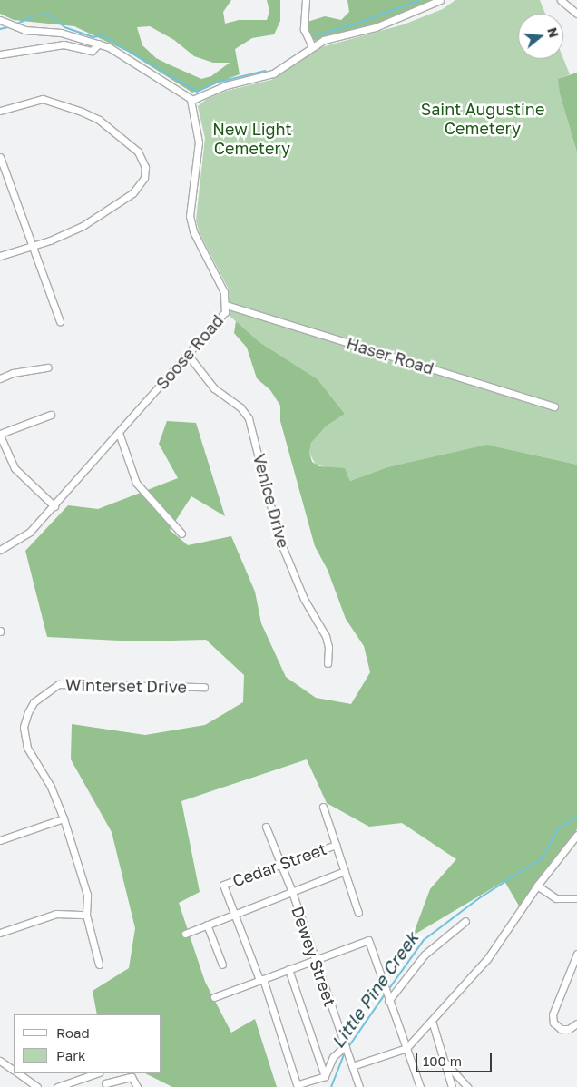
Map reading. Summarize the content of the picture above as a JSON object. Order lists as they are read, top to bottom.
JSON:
{
  "streets": {
    "street": [
      "Soose Road",
      "Haser Road",
      "Venice Drive",
      "Winterset Drive",
      "Cedar Street",
      "Dewey Street"
    ]
  },
  "crossings": [
    ["Soose Road", "Haser Road"],
    ["Soose Road", "Venice Drive"],
    ["Cedar Street", "Dewey Street"]
  ],
  "water": ["Little Pine Creek"],
  "parks": ["Saint Augustine Cemetery", "New Light Cemetery"],
  "legend": ["Road", "Park"],
  "scale_bar": "100 m",
  "north": "right"
}
